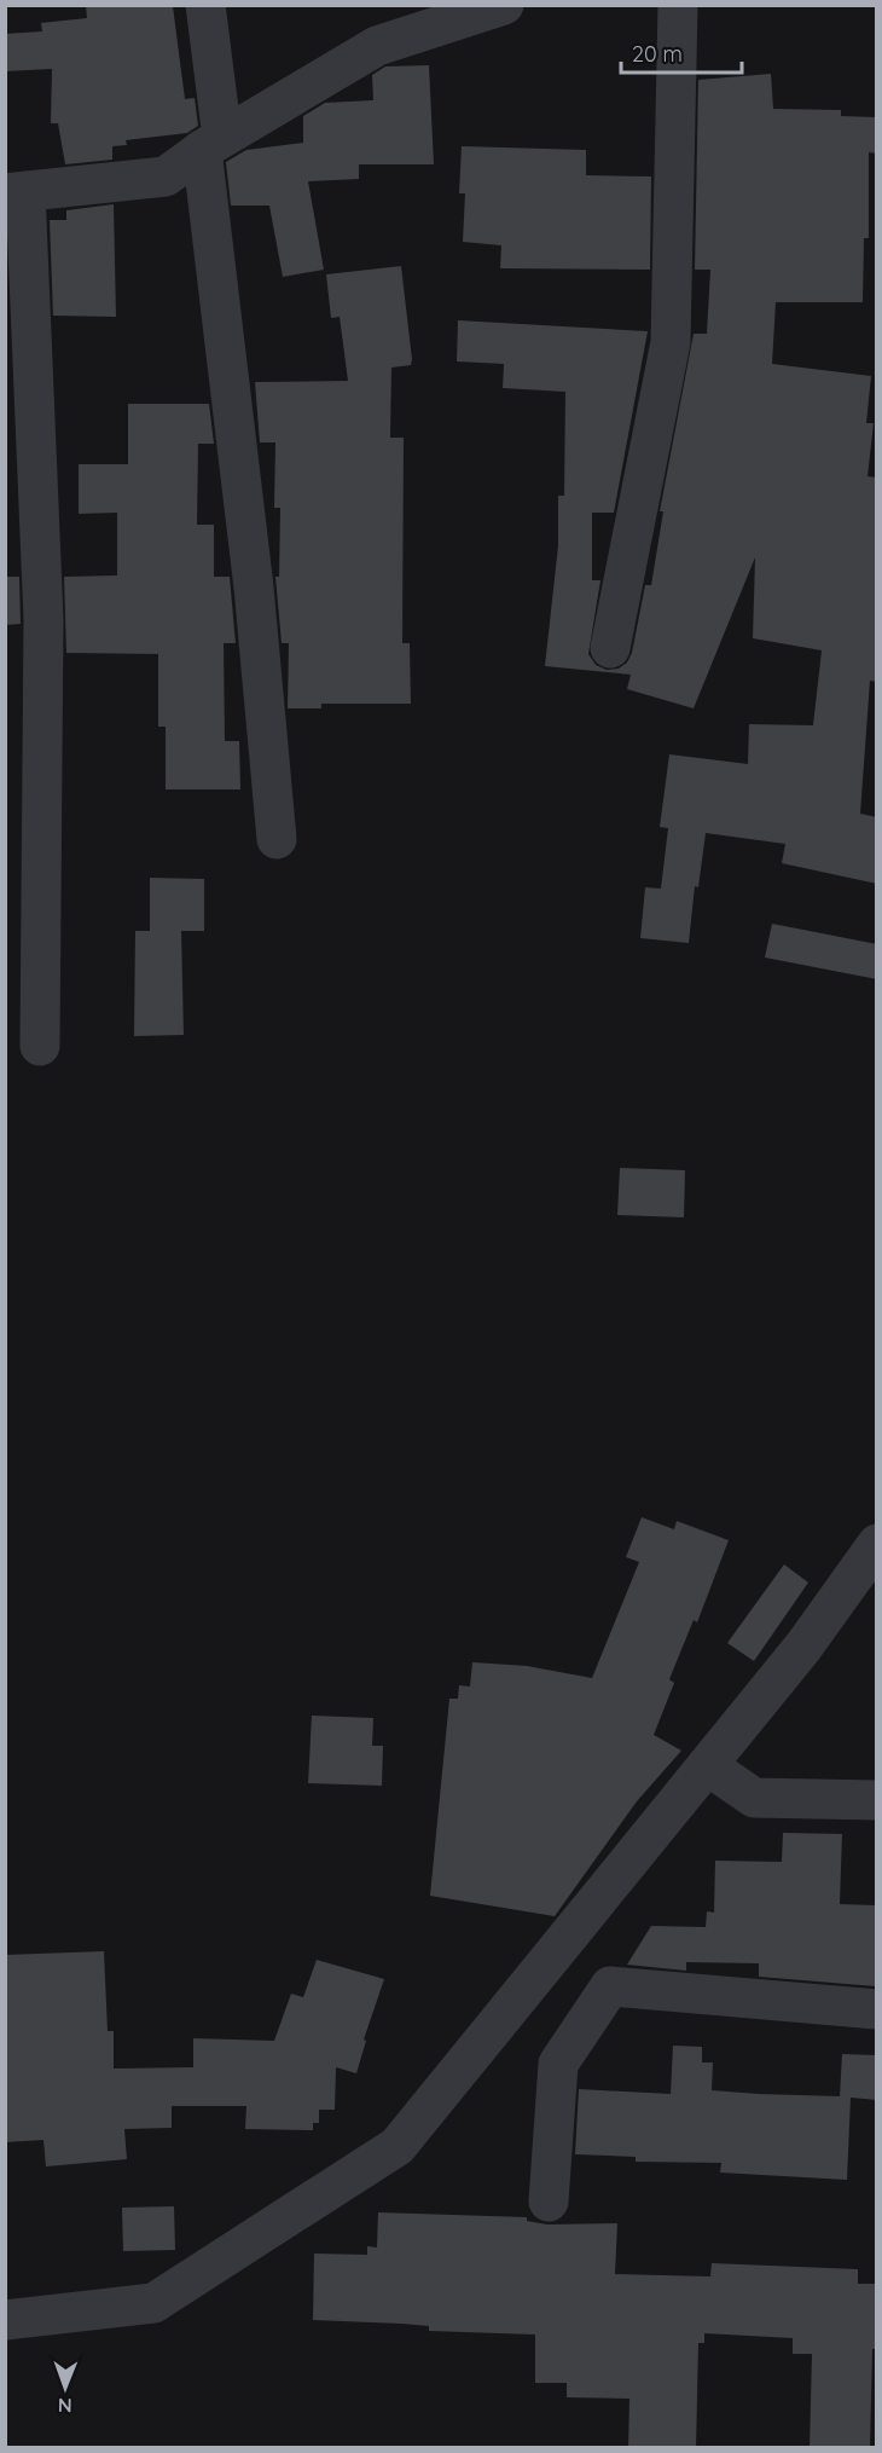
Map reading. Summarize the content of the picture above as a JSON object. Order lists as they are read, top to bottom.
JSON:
{
  "scale_bar": "20 m",
  "north": "bottom"
}
